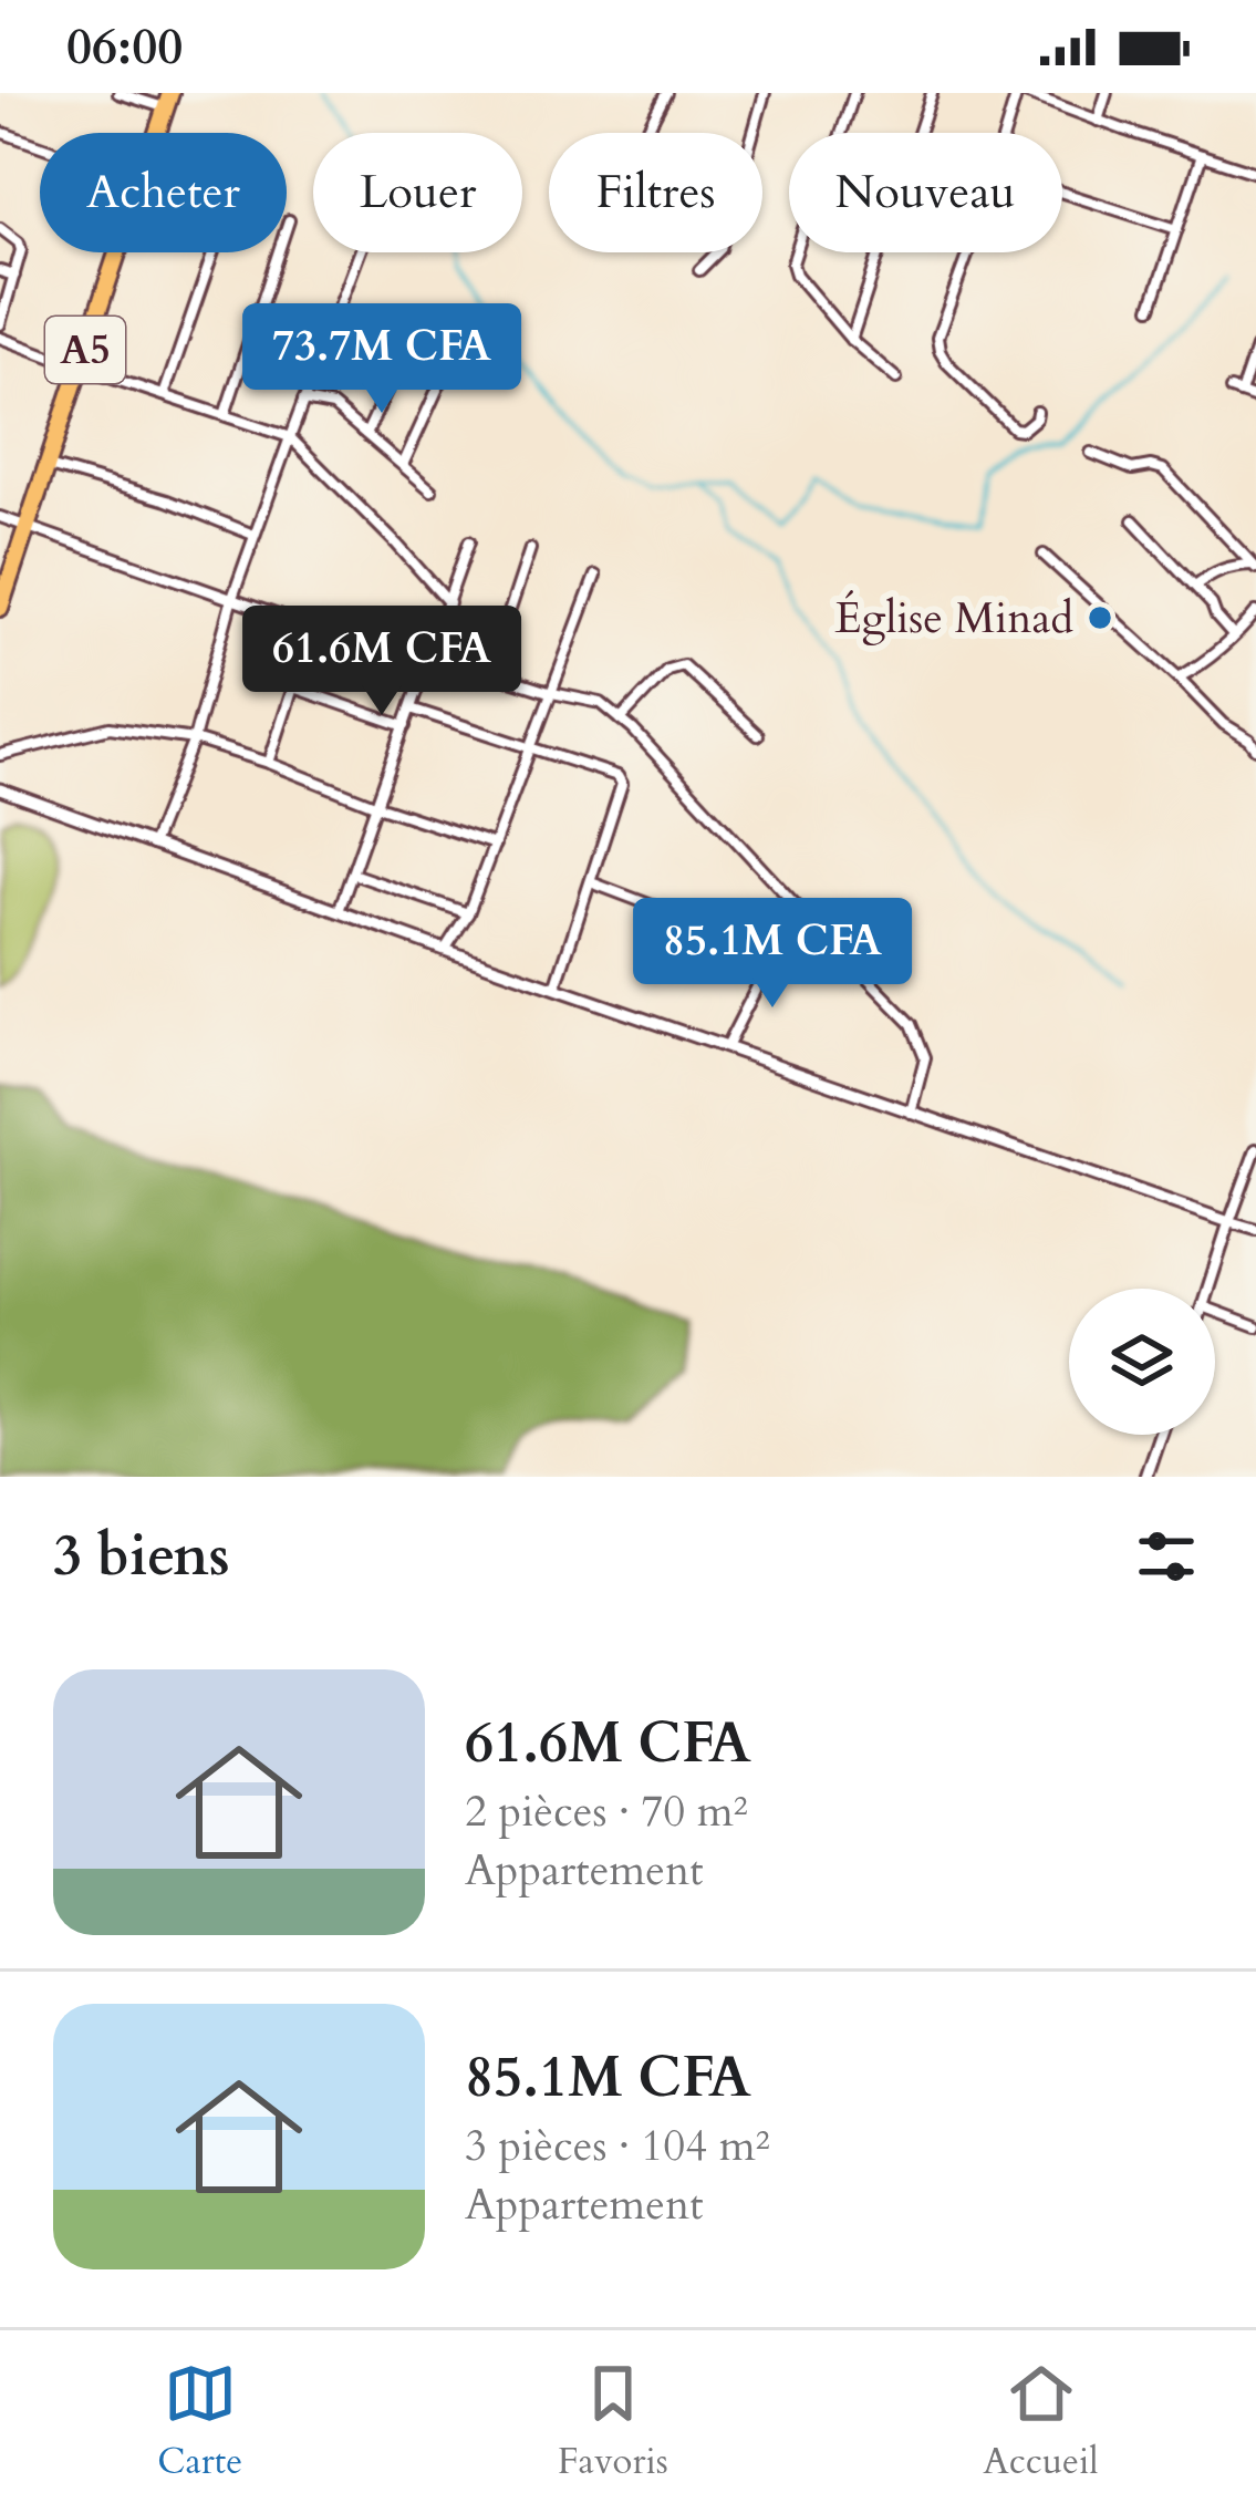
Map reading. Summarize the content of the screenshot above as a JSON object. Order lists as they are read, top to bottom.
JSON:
{
  "streets": {
    "main road": ["A5"]
  },
  "places": ["Église Minad"],
  "page": {
    "status": "06:00",
    "chip": [
      "Acheter",
      "Louer",
      "Filtres",
      "Nouveau"
    ],
    "price": ["73.7M CFA", "61.6M CFA", "85.1M CFA"],
    "heading": "3 biens",
    "list": [
      {
        "name": "61.6M CFA",
        "note": "2 pièces · 70 m² · Appartement"
      },
      {
        "name": "85.1M CFA",
        "note": "3 pièces · 104 m² · Appartement"
      }
    ],
    "tabs": ["Carte", "Favoris", "Accueil"]
  }
}
